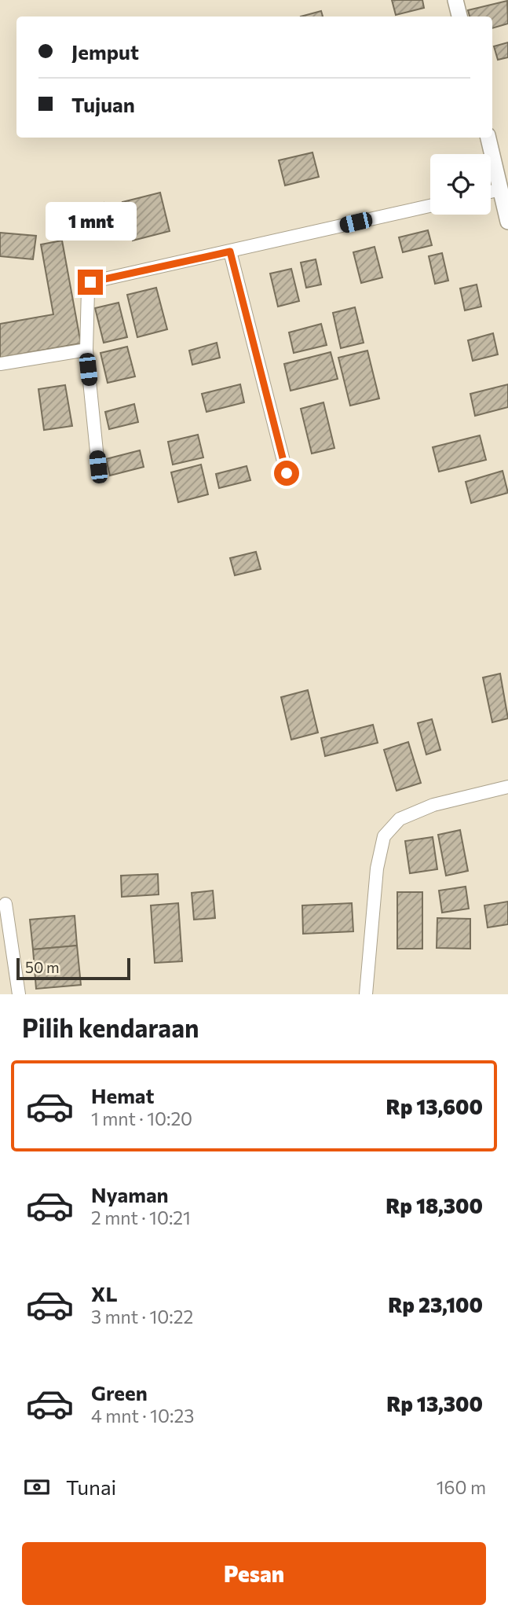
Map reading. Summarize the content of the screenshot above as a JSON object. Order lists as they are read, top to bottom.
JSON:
{
  "scale_bar": "50 m",
  "page": {
    "banner": ["Jemput", "Tujuan"],
    "bubble": "1 mnt",
    "scale": "50 m",
    "heading": "Pilih kendaraan",
    "list": [
      {
        "name": "Hemat",
        "note": "1 mnt · 10:20",
        "value": "Rp 13,600"
      },
      {
        "name": "Nyaman",
        "note": "2 mnt · 10:21",
        "value": "Rp 18,300"
      },
      {
        "name": "XL",
        "note": "3 mnt · 10:22",
        "value": "Rp 23,100"
      },
      {
        "name": "Green",
        "note": "4 mnt · 10:23",
        "value": "Rp 13,300"
      }
    ],
    "pay": ["Tunai", "160 m"],
    "buttons": "Pesan"
  }
}
